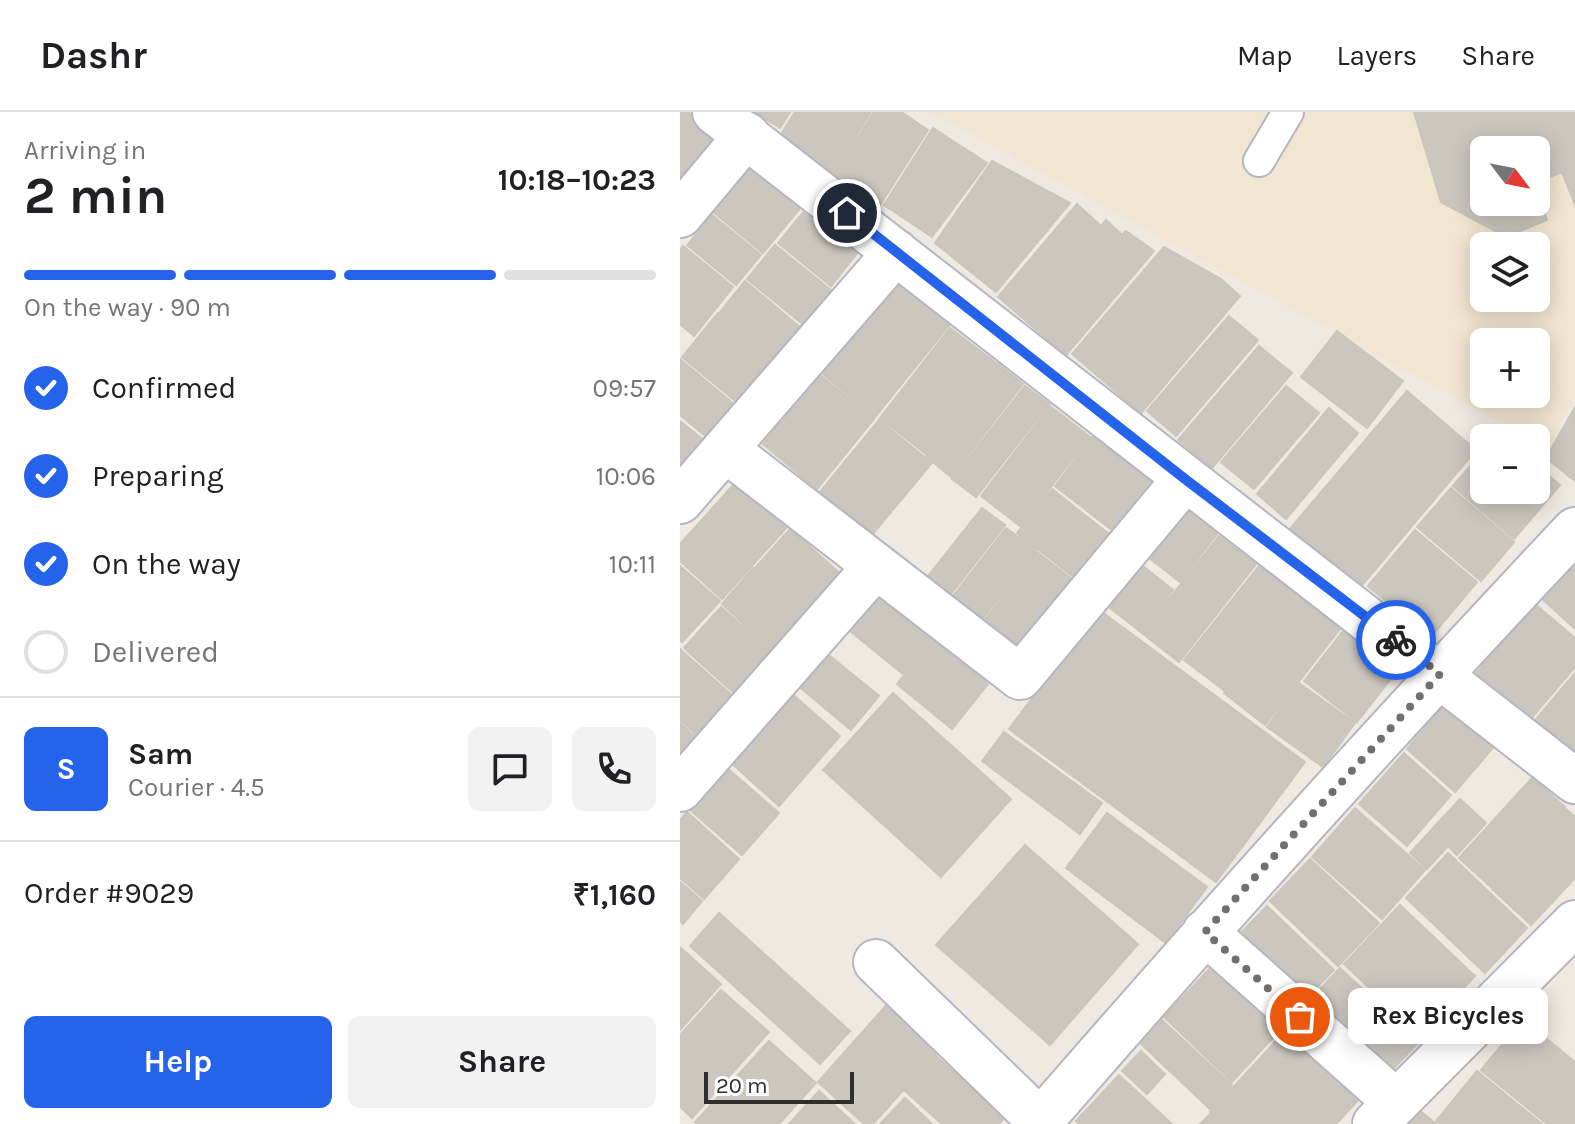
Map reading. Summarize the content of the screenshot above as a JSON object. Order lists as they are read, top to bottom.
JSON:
{
  "places": ["Rex Bicycles"],
  "scale_bar": "20 m",
  "north": "bottom right",
  "page": {
    "header": "Dashr",
    "nav": ["Map", "Layers", "Share"],
    "heading": ["2 min", "Arriving in", "10:18–10:23"],
    "panel": [
      "Sam",
      "Courier · 4.5",
      "Order #9029",
      "₹1,160"
    ],
    "map_buttons": ["+", "−"],
    "bar": "On the way · 90 m",
    "list": [
      ["Confirmed", "09:57"],
      ["Preparing", "10:06"],
      ["On the way", "10:11"],
      "Delivered"
    ],
    "round": "S",
    "bubble": "Rex Bicycles",
    "buttons": ["Help", "Share"],
    "scale": "20 m"
  }
}
